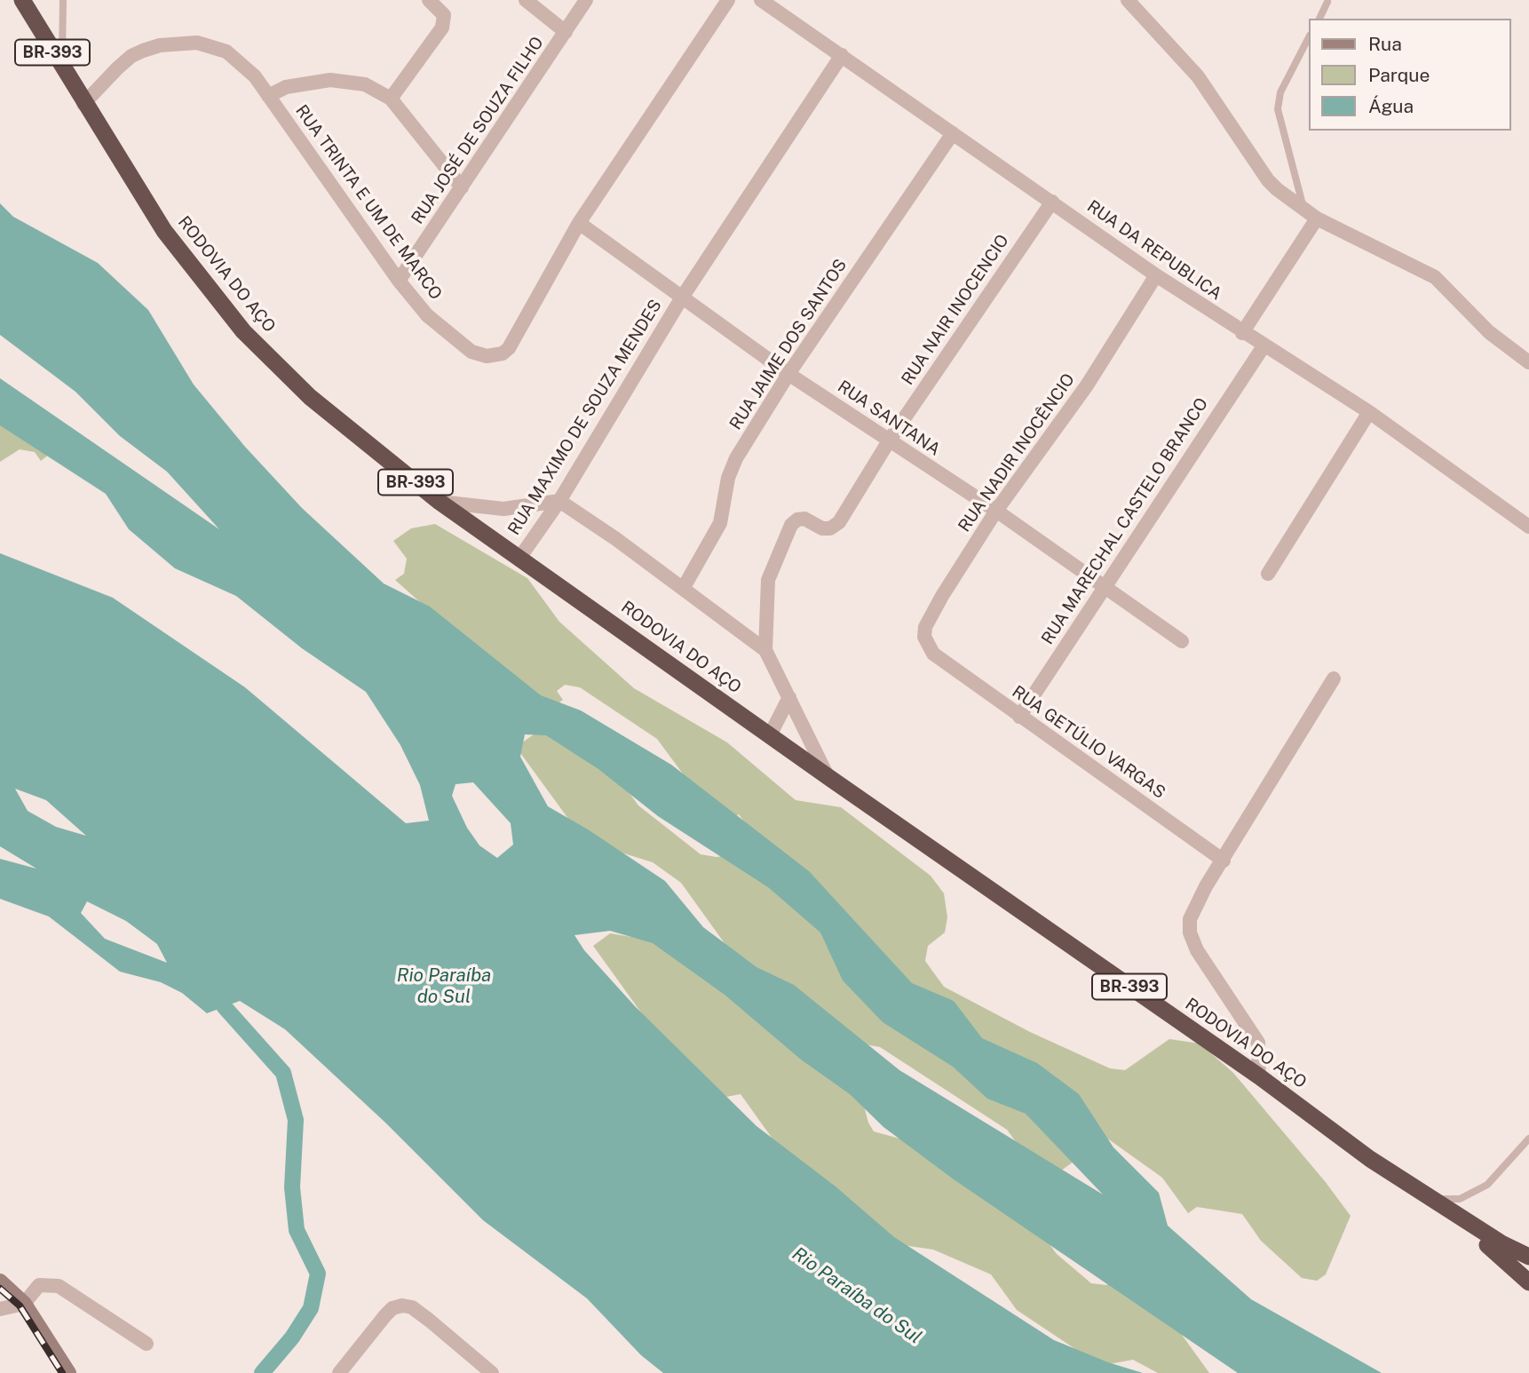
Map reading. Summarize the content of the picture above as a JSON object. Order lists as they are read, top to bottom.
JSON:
{
  "streets": {
    "highway": ["BR-393", "RODOVIA DO AÇO"],
    "street": [
      "RUA JOSÉ DE SOUZA FILHO",
      "RUA TRINTA E UM DE MARCO",
      "RUA DA REPUBLICA",
      "RUA NAIR INOCENCIO",
      "RUA JAIME DOS SANTOS",
      "RUA MAXIMO DE SOUZA MENDES",
      "RUA SANTANA",
      "RUA NADIR INOCÊNCIO",
      "RUA MARECHAL CASTELO BRANCO",
      "RUA GETÚLIO VARGAS"
    ]
  },
  "crossings": [
    ["RUA JOSÉ DE SOUZA FILHO", "RUA TRINTA E UM DE MARCO"],
    ["RUA TRINTA E UM DE MARCO", "RODOVIA DO AÇO"],
    ["RUA TRINTA E UM DE MARCO", "RUA SANTANA"],
    ["RUA DA REPUBLICA", "RUA NAIR INOCENCIO"],
    ["RUA DA REPUBLICA", "RUA JAIME DOS SANTOS"],
    ["RUA DA REPUBLICA", "RUA NADIR INOCÊNCIO"],
    ["RUA DA REPUBLICA", "RUA MARECHAL CASTELO BRANCO"],
    ["RODOVIA DO AÇO", "RUA MAXIMO DE SOUZA MENDES"],
    ["RUA NAIR INOCENCIO", "RUA SANTANA"],
    ["RUA JAIME DOS SANTOS", "RUA SANTANA"],
    ["RUA MAXIMO DE SOUZA MENDES", "RUA SANTANA"],
    ["RUA SANTANA", "RUA NADIR INOCÊNCIO"],
    ["RUA SANTANA", "RUA MARECHAL CASTELO BRANCO"],
    ["RUA NADIR INOCÊNCIO", "RUA GETÚLIO VARGAS"],
    ["RUA MARECHAL CASTELO BRANCO", "RUA GETÚLIO VARGAS"]
  ],
  "water": ["Rio Paraíba do Sul"],
  "legend": ["Rua", "Parque", "Água"]
}
